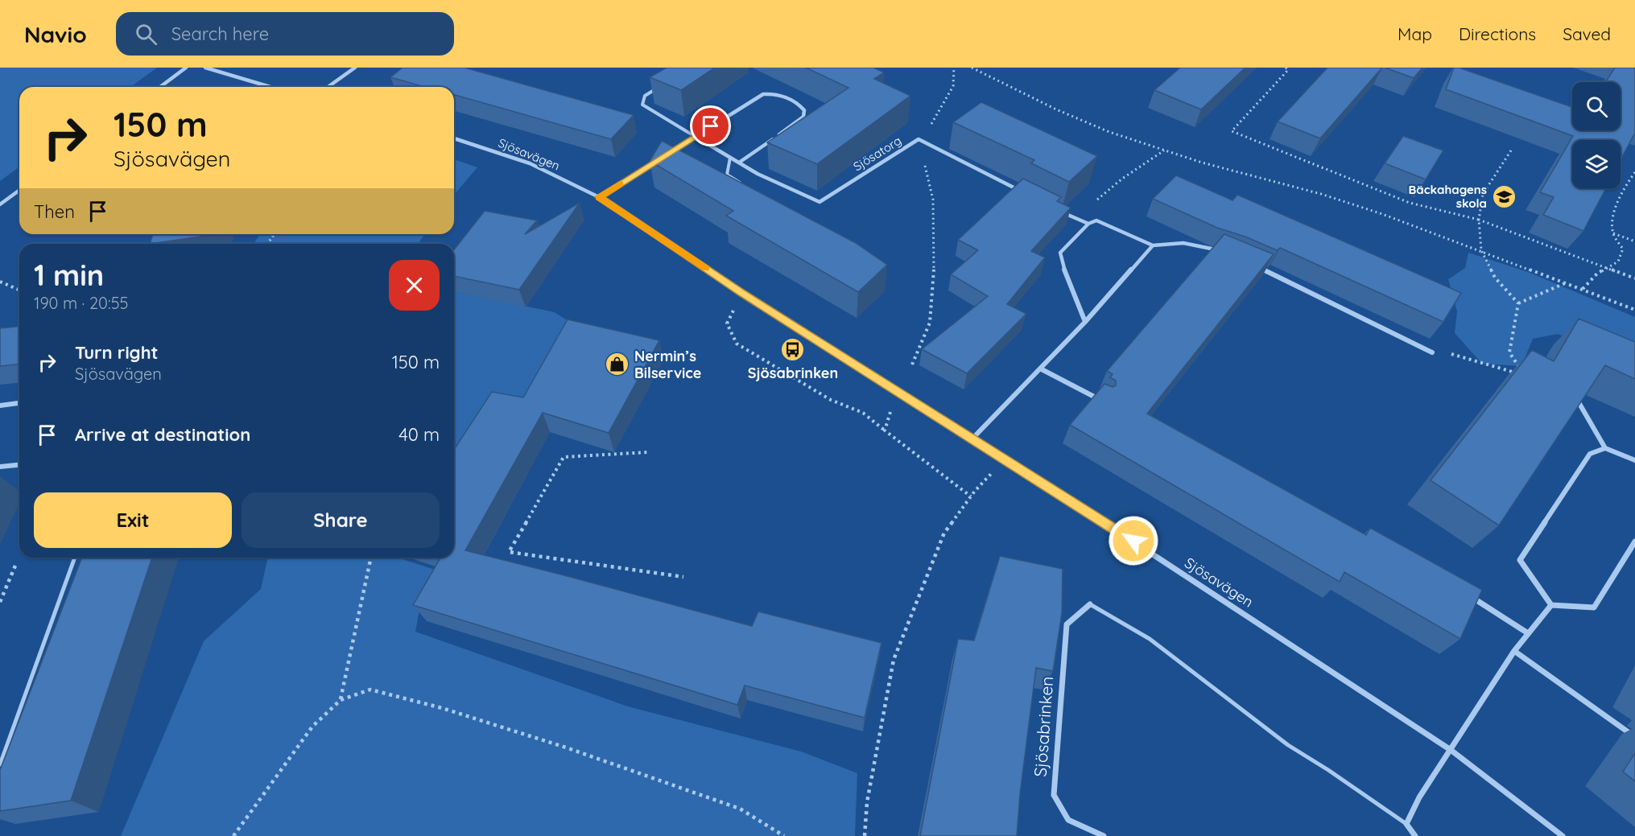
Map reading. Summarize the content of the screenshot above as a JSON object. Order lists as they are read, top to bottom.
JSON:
{
  "streets": {
    "street": ["Sjösatorg", "Sjösavägen", "Sjösabrinken"]
  },
  "places": {
    "school or university": ["Bäckahagens skola"],
    "bus stop": ["Sjösabrinken"],
    "shop": ["Nermin’s Bilservice"]
  },
  "page": {
    "header": "Navio",
    "search": "Search here",
    "nav": ["Map", "Directions", "Saved"],
    "turn": ["150 m", "Sjösavägen"],
    "then": "Then",
    "heading": ["1 min", "190 m · 20:55"],
    "list": [
      {
        "name": "Turn right",
        "note": "Sjösavägen",
        "value": "150 m"
      },
      {
        "name": "Arrive at destination",
        "value": "40 m"
      }
    ],
    "buttons": ["Exit", "Share"]
  }
}
